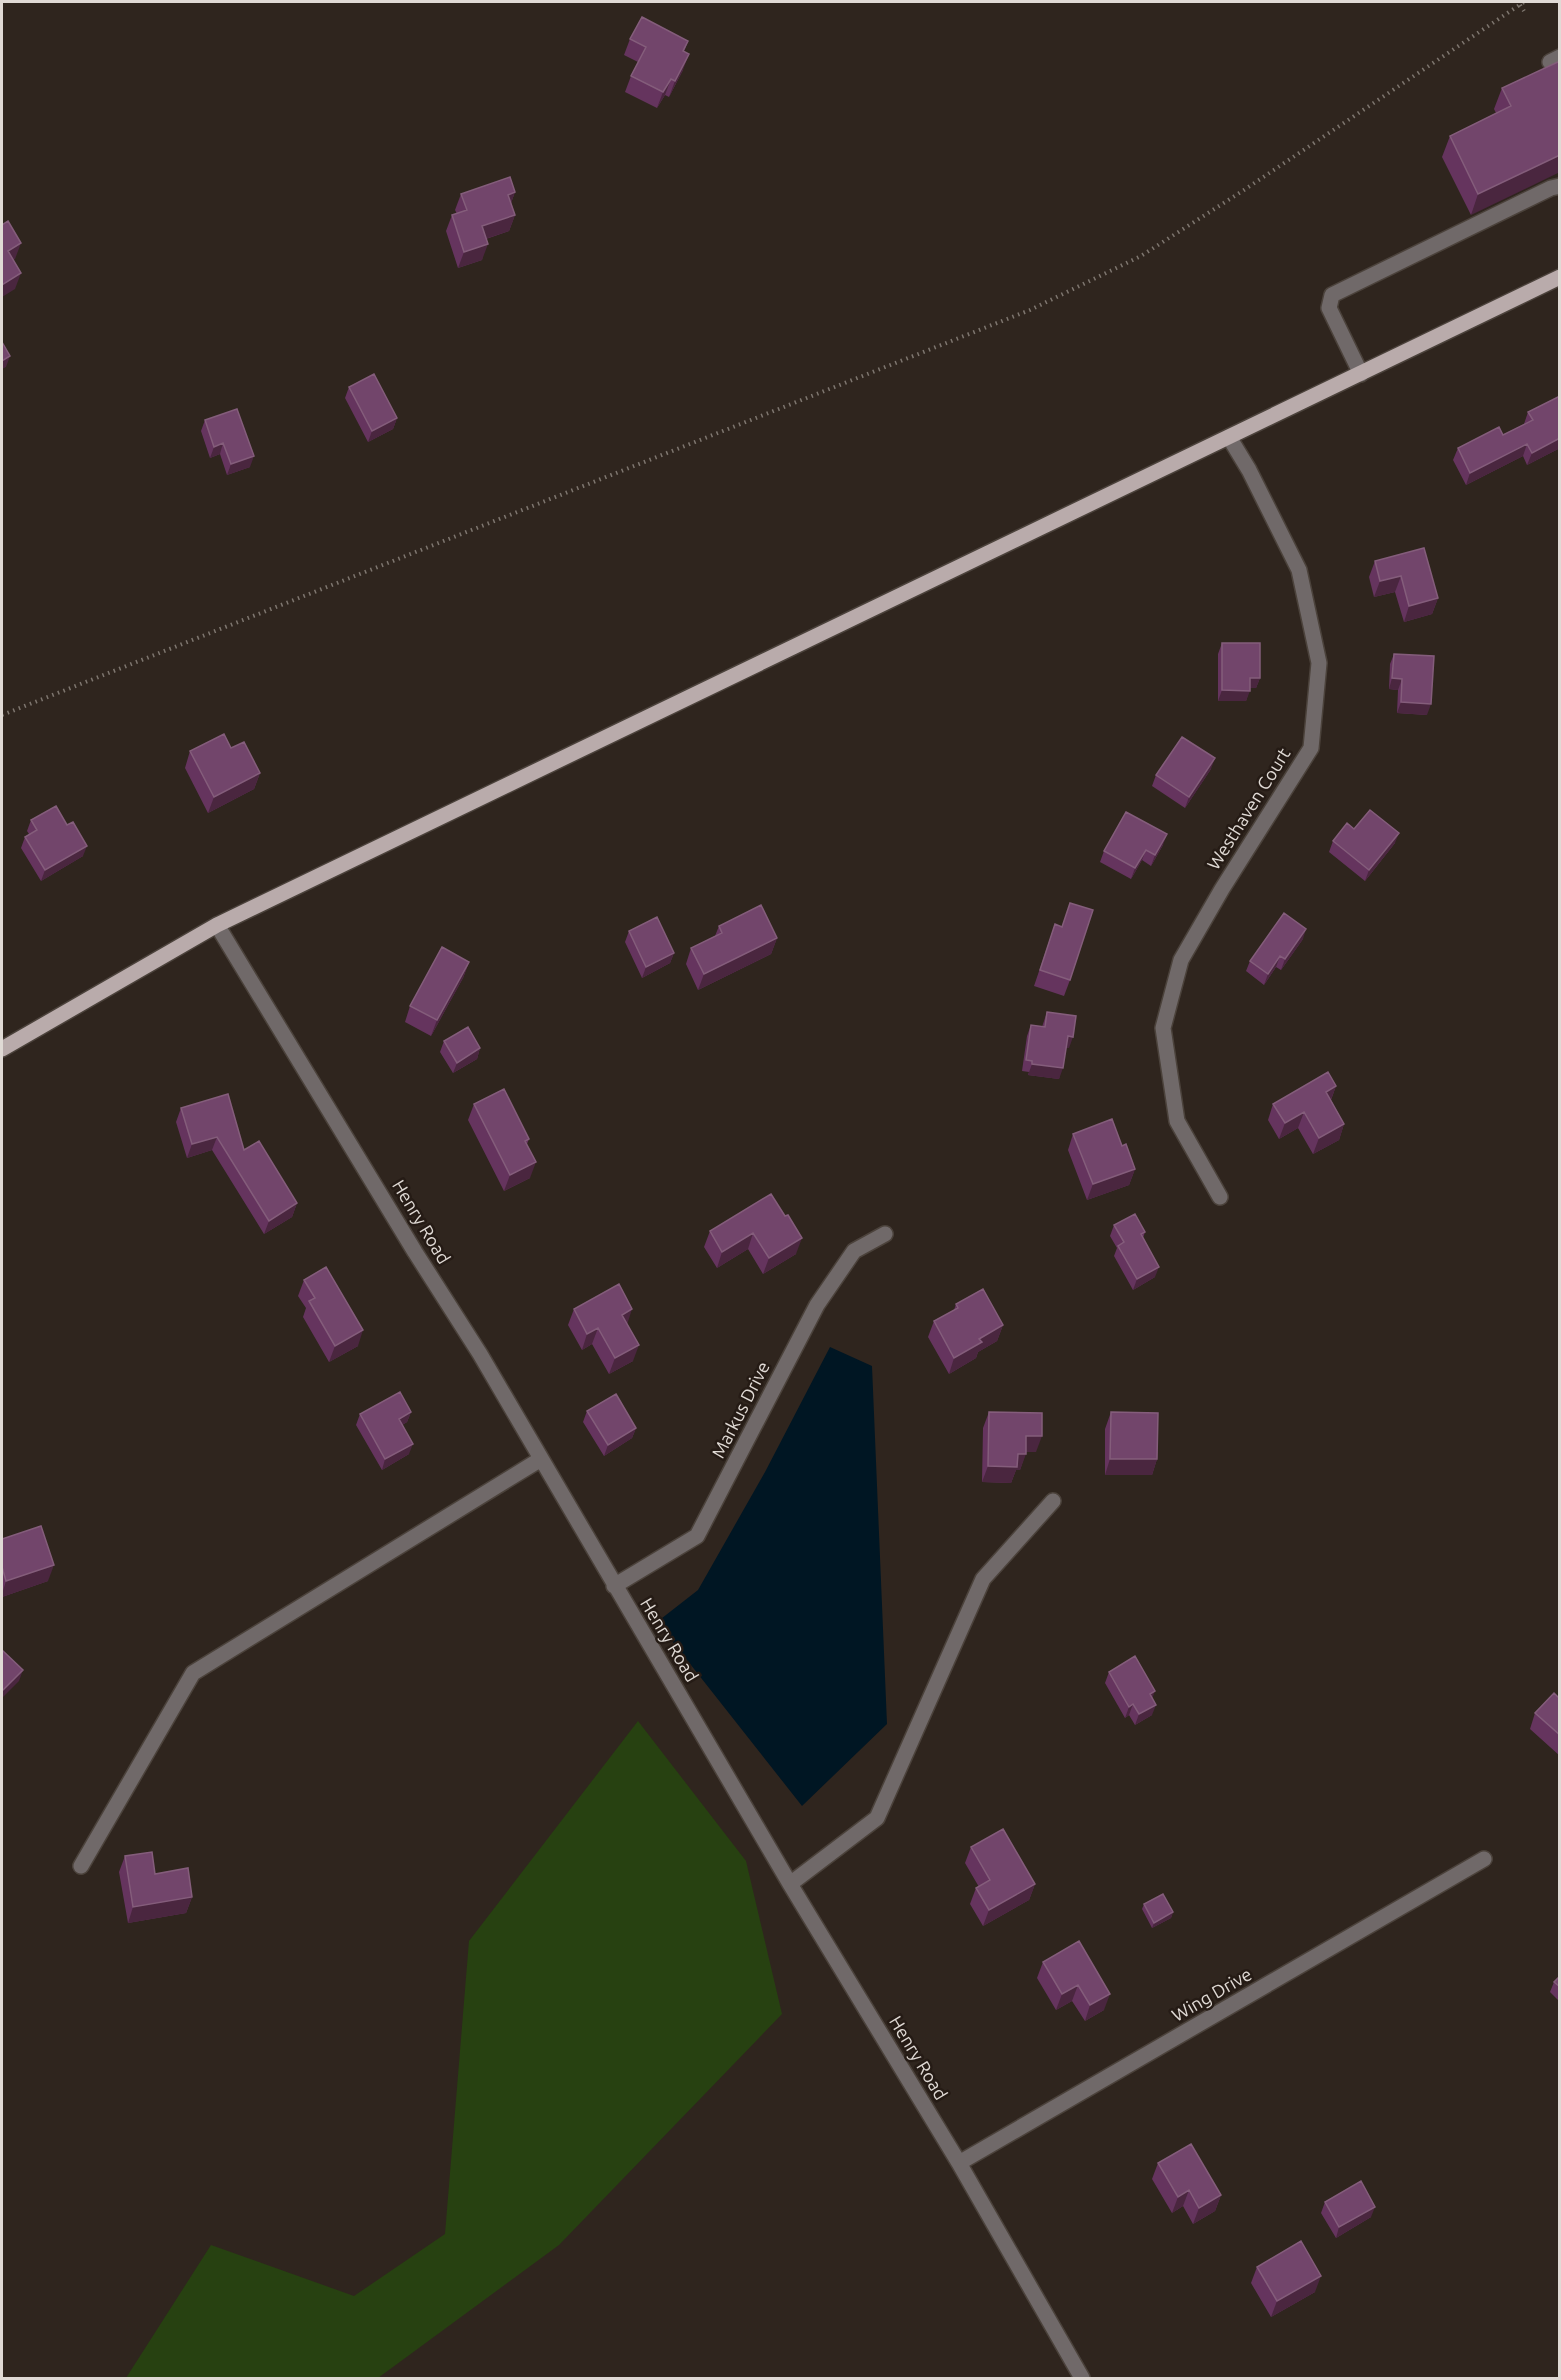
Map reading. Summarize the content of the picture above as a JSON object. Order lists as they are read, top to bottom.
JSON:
{
  "streets": {
    "street": [
      "Westhaven Court",
      "Henry Road",
      "Markus Drive",
      "Wing Drive"
    ]
  },
  "crossings": [
    ["Henry Road", "Markus Drive"],
    ["Henry Road", "Wing Drive"]
  ]
}
